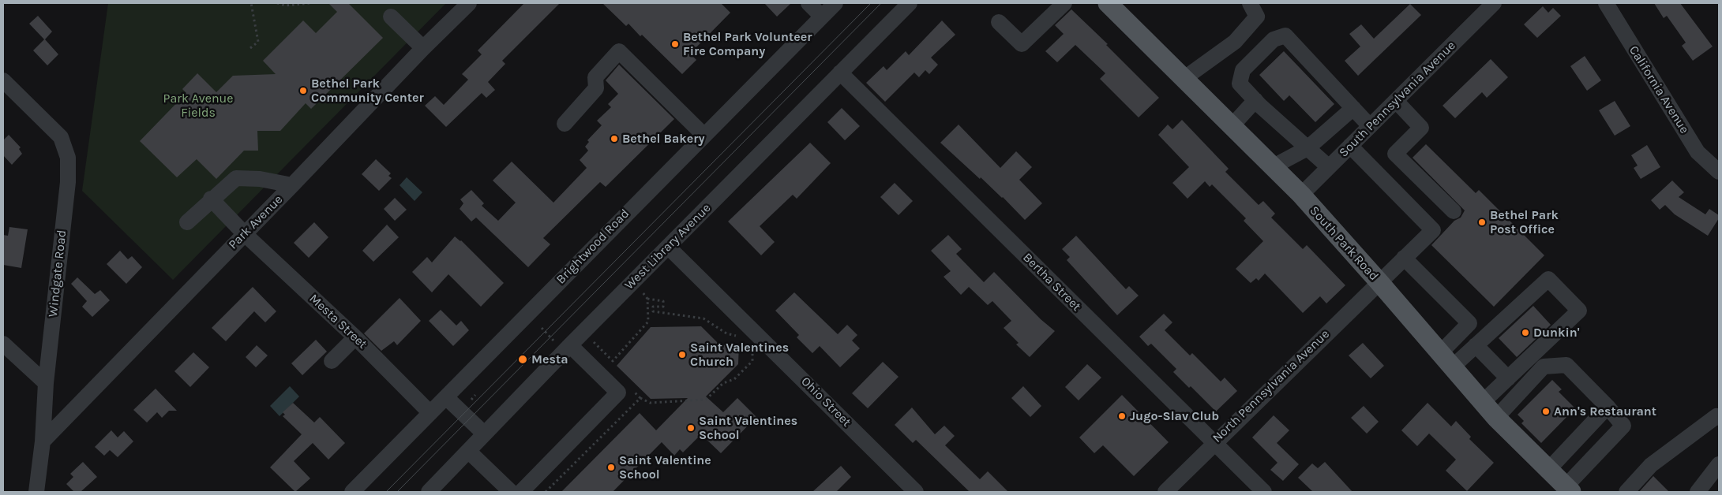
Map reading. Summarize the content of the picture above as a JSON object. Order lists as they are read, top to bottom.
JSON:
{
  "streets": {
    "main road": ["South Park Road"],
    "street": [
      "California Avenue",
      "South Pennsylvania Avenue",
      "Park Avenue",
      "Brightwood Road",
      "West Library Avenue",
      "Windgate Road",
      "Bertha Street",
      "Mesta Street",
      "North Pennsylvania Avenue",
      "Ohio Street"
    ]
  },
  "crossings": [
    ["South Pennsylvania Avenue", "South Park Road"],
    ["South Pennsylvania Avenue", "North Pennsylvania Avenue"],
    ["Park Avenue", "Windgate Road"],
    ["Park Avenue", "Mesta Street"],
    ["South Park Road", "North Pennsylvania Avenue"],
    ["Brightwood Road", "Mesta Street"],
    ["West Library Avenue", "Bertha Street"],
    ["West Library Avenue", "Ohio Street"],
    ["Bertha Street", "North Pennsylvania Avenue"]
  ],
  "parks": ["Park Avenue Fields"],
  "places": [
    "Bethel Park Volunteer Fire Company",
    "Bethel Park Community Center",
    "Bethel Bakery",
    "Bethel Park Post Office",
    "Dunkin'",
    "Saint Valentines Church",
    "Mesta",
    "Ann's Restaurant",
    "Jugo-Slav Club",
    "Saint Valentines School",
    "Saint Valentine School"
  ]
}
